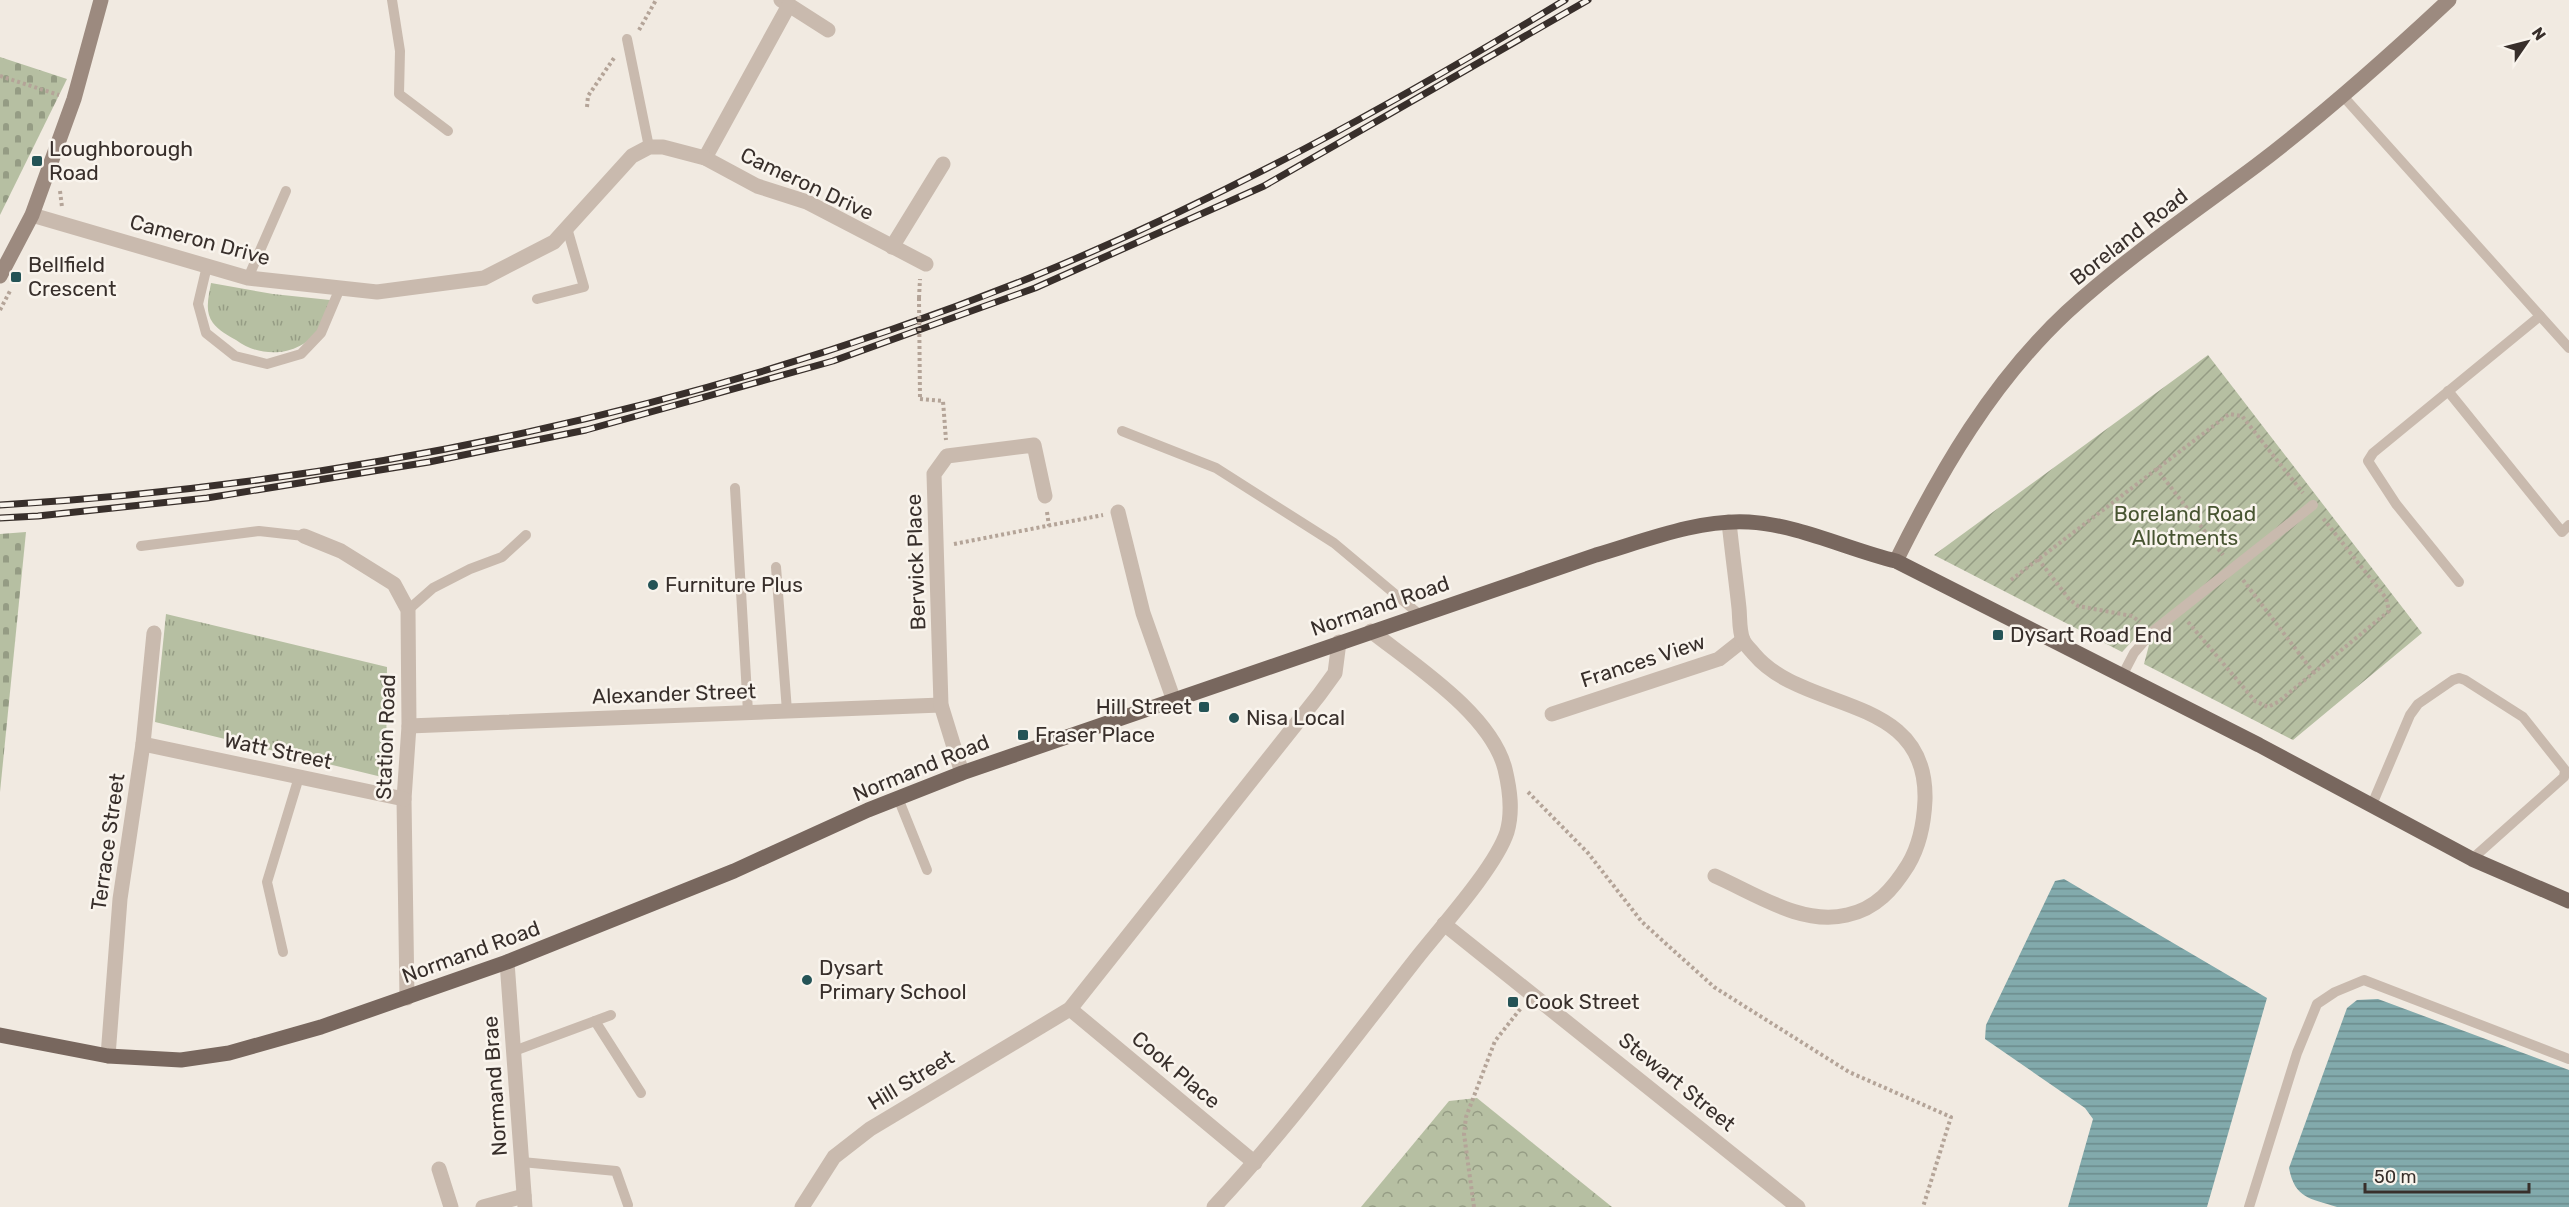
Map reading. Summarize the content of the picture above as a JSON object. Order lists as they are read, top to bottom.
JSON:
{
  "streets": {
    "main road": ["Boreland Road", "Normand Road"],
    "street": [
      "Cameron Drive",
      "Berwick Place",
      "Frances View",
      "Alexander Street",
      "Station Road",
      "Watt Street",
      "Terrace Street",
      "Cook Place",
      "Hill Street",
      "Stewart Street",
      "Normand Brae"
    ]
  },
  "crossings": [
    ["Boreland Road", "Normand Road"],
    ["Berwick Place", "Normand Road"],
    ["Berwick Place", "Alexander Street"],
    ["Normand Road", "Station Road"],
    ["Normand Road", "Terrace Street"],
    ["Normand Road", "Hill Street"],
    ["Normand Road", "Normand Brae"],
    ["Alexander Street", "Station Road"],
    ["Station Road", "Watt Street"],
    ["Watt Street", "Terrace Street"],
    ["Cook Place", "Hill Street"]
  ],
  "parks": ["Boreland Road Allotments"],
  "places": {
    "transit": [
      "Loughborough Road",
      "Bellfield Crescent",
      "Dysart Road End",
      "Hill Street",
      "Fraser Place",
      "Cook Street"
    ],
    "other": ["Furniture Plus", "Nisa Local", "Dysart Primary School"]
  },
  "scale_bar": "50 m",
  "north": "top right"
}
